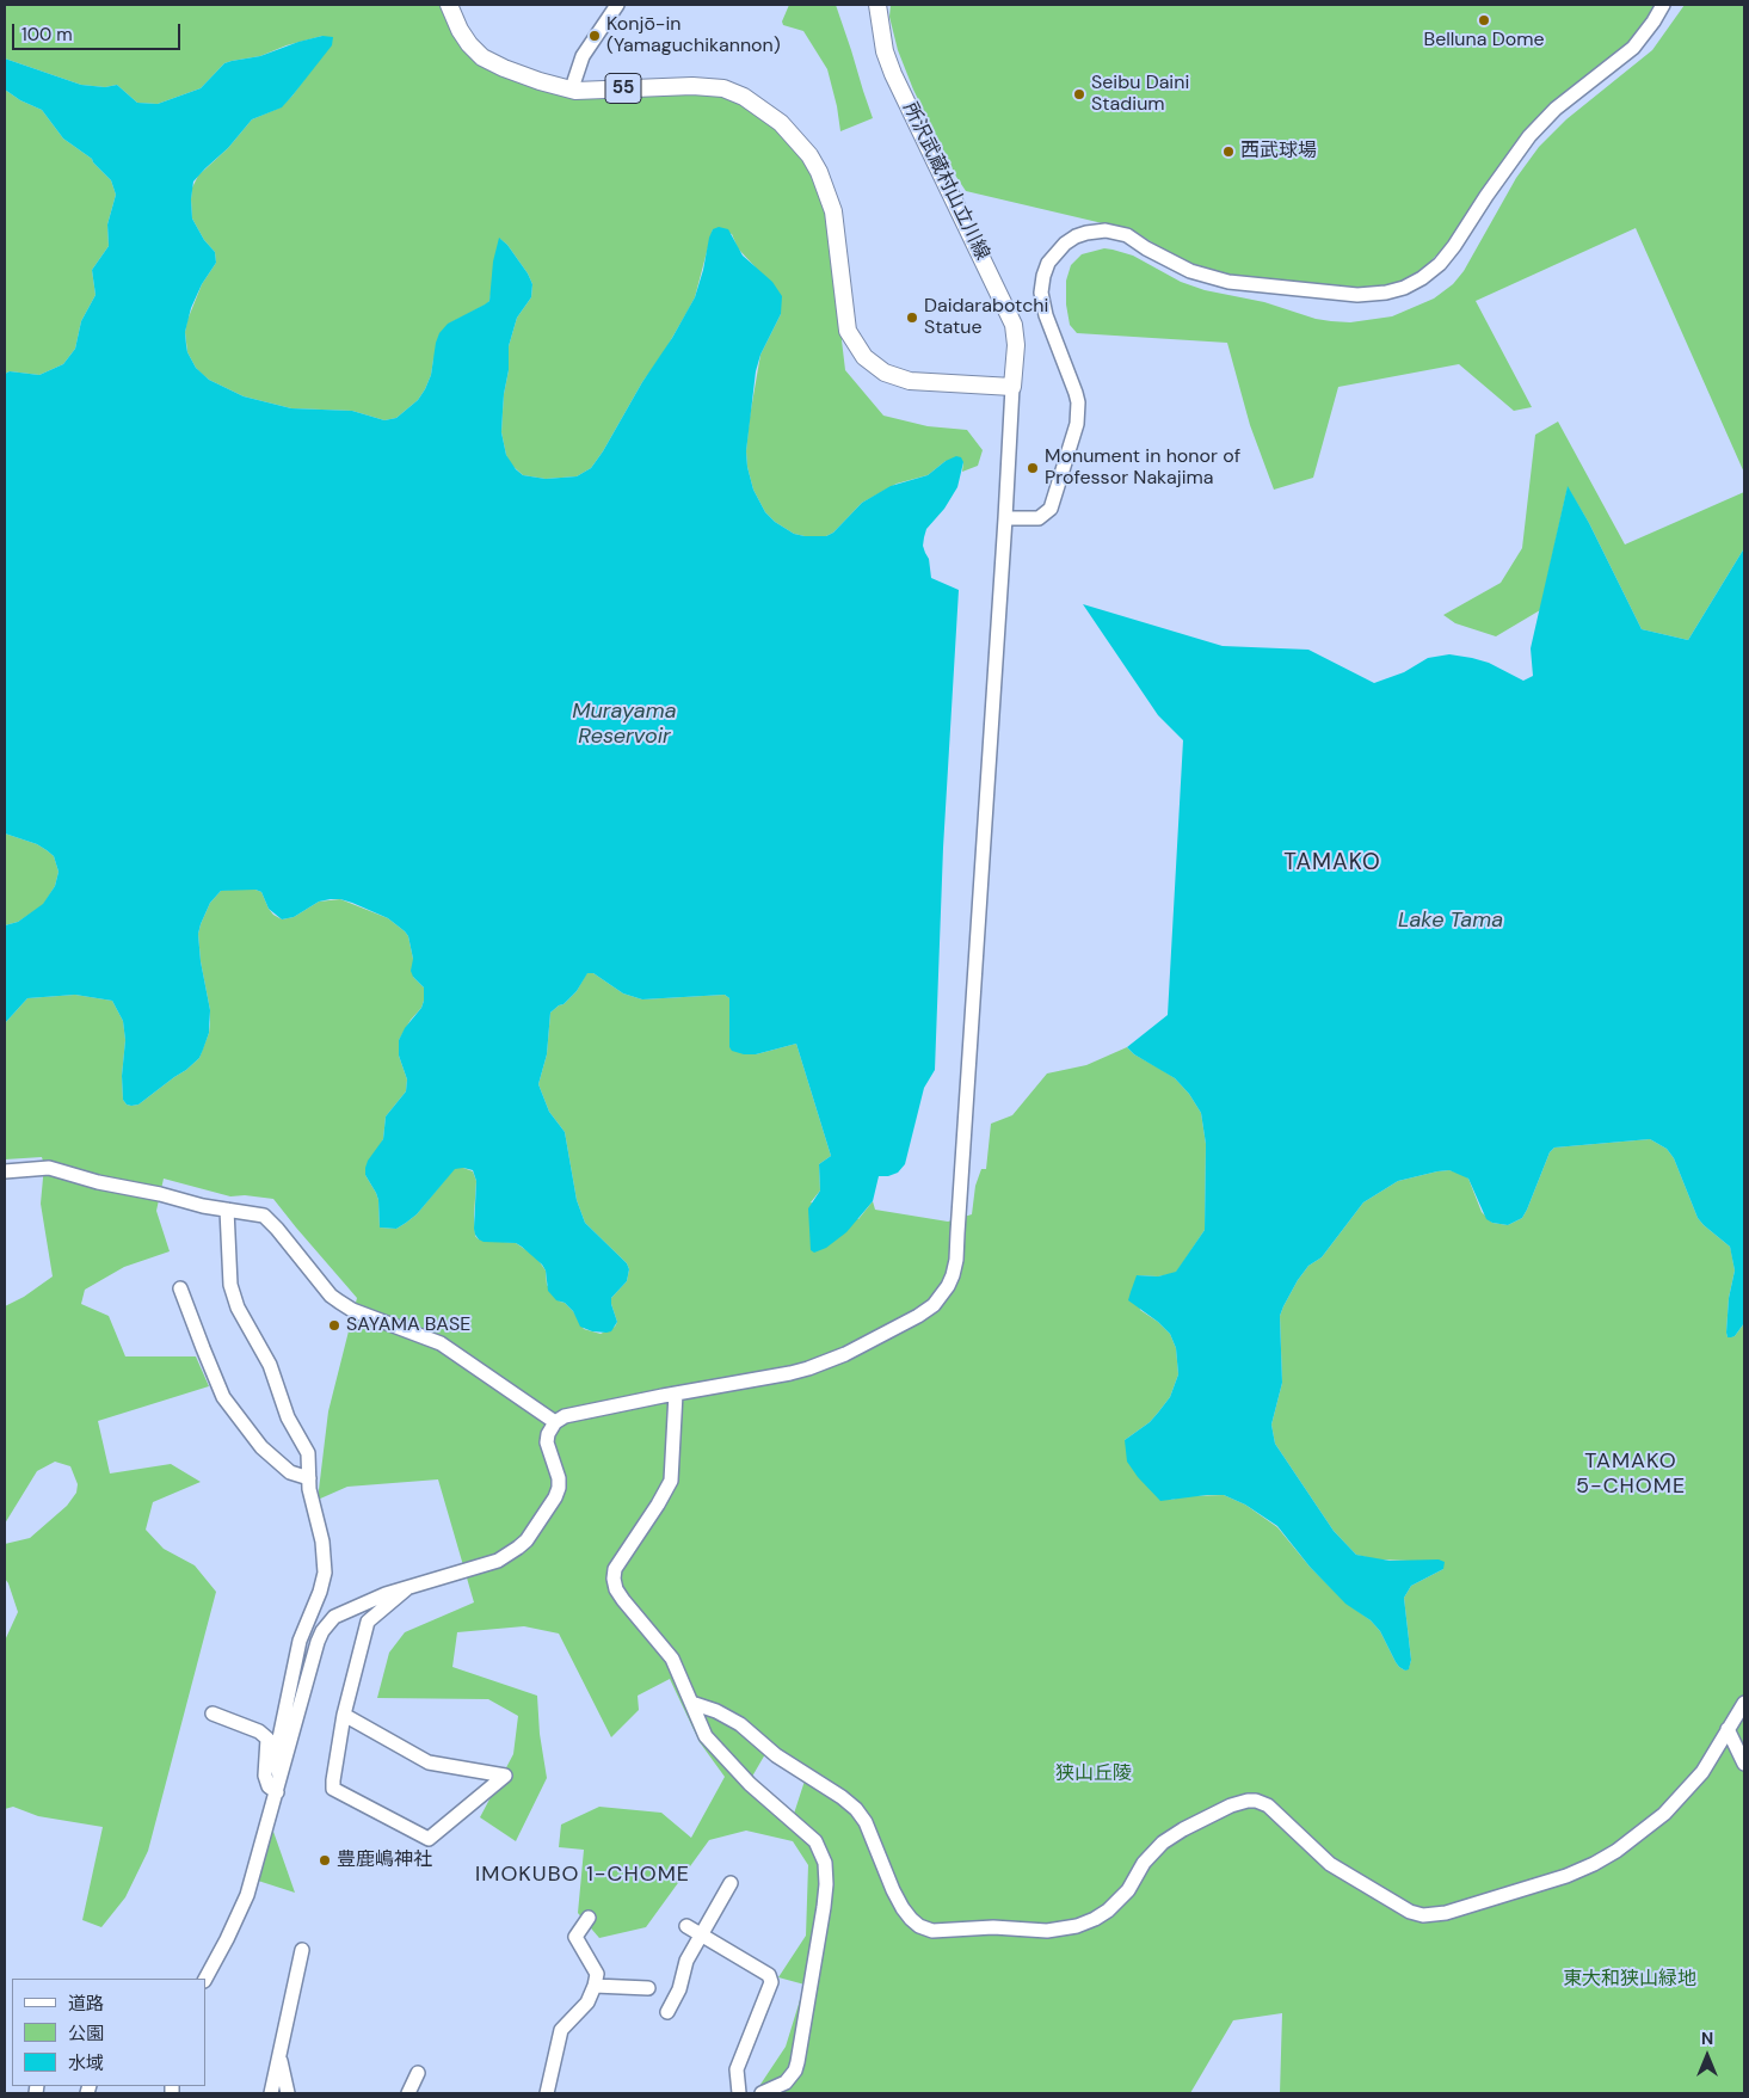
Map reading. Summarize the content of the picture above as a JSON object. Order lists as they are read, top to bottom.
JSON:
{
  "streets": {
    "main road": ["55", "所沢武蔵村山立川線"]
  },
  "crossings": [
    ["55", "所沢武蔵村山立川線"]
  ],
  "districts": ["TAMAKO", "TAMAKO 5-CHOME", "IMOKUBO 1-CHOME"],
  "water": ["Murayama Reservoir", "Lake Tama"],
  "parks": ["狭山丘陵", "東大和狭山緑地"],
  "places": [
    "Belluna Dome",
    "Konjō-in (Yamaguchikannon)",
    "Seibu Daini Stadium",
    "西武球場",
    "Daidarabotchi Statue",
    "Monument in honor of Professor Nakajima",
    "SAYAMA BASE",
    "豊鹿嶋神社"
  ],
  "legend": ["道路", "公園", "水域"],
  "scale_bar": "100 m",
  "north": "top"
}
